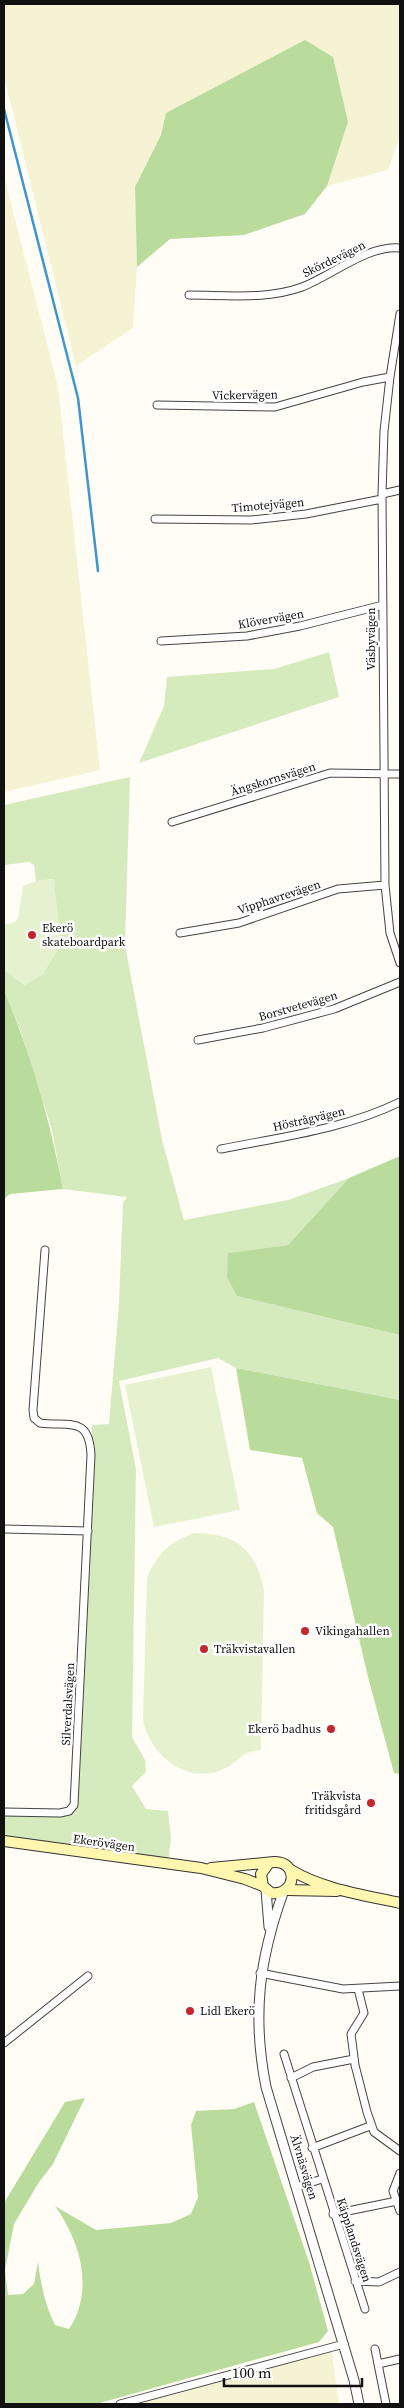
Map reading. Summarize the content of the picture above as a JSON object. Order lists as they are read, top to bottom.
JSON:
{
  "streets": {
    "main road": ["Ekerövägen"],
    "street": [
      "Skördevägen",
      "Vickervägen",
      "Timotejvägen",
      "Klövervägen",
      "Väsbyvägen",
      "Ängskornsvägen",
      "Vipphavrevägen",
      "Borstvetevägen",
      "Höstrågvägen",
      "Silverdalsvägen",
      "Älvnäsvägen",
      "Käpplandsvägen"
    ]
  },
  "crossings": [
    ["Vickervägen", "Väsbyvägen"],
    ["Timotejvägen", "Väsbyvägen"],
    ["Klövervägen", "Väsbyvägen"],
    ["Väsbyvägen", "Ängskornsvägen"],
    ["Väsbyvägen", "Vipphavrevägen"],
    ["Ekerövägen", "Älvnäsvägen"]
  ],
  "places": [
    "Ekerö skateboardpark",
    "Vikingahallen",
    "Träkvistavallen",
    "Ekerö badhus",
    "Träkvista fritidsgård",
    "Lidl Ekerö"
  ],
  "scale_bar": "100 m"
}
